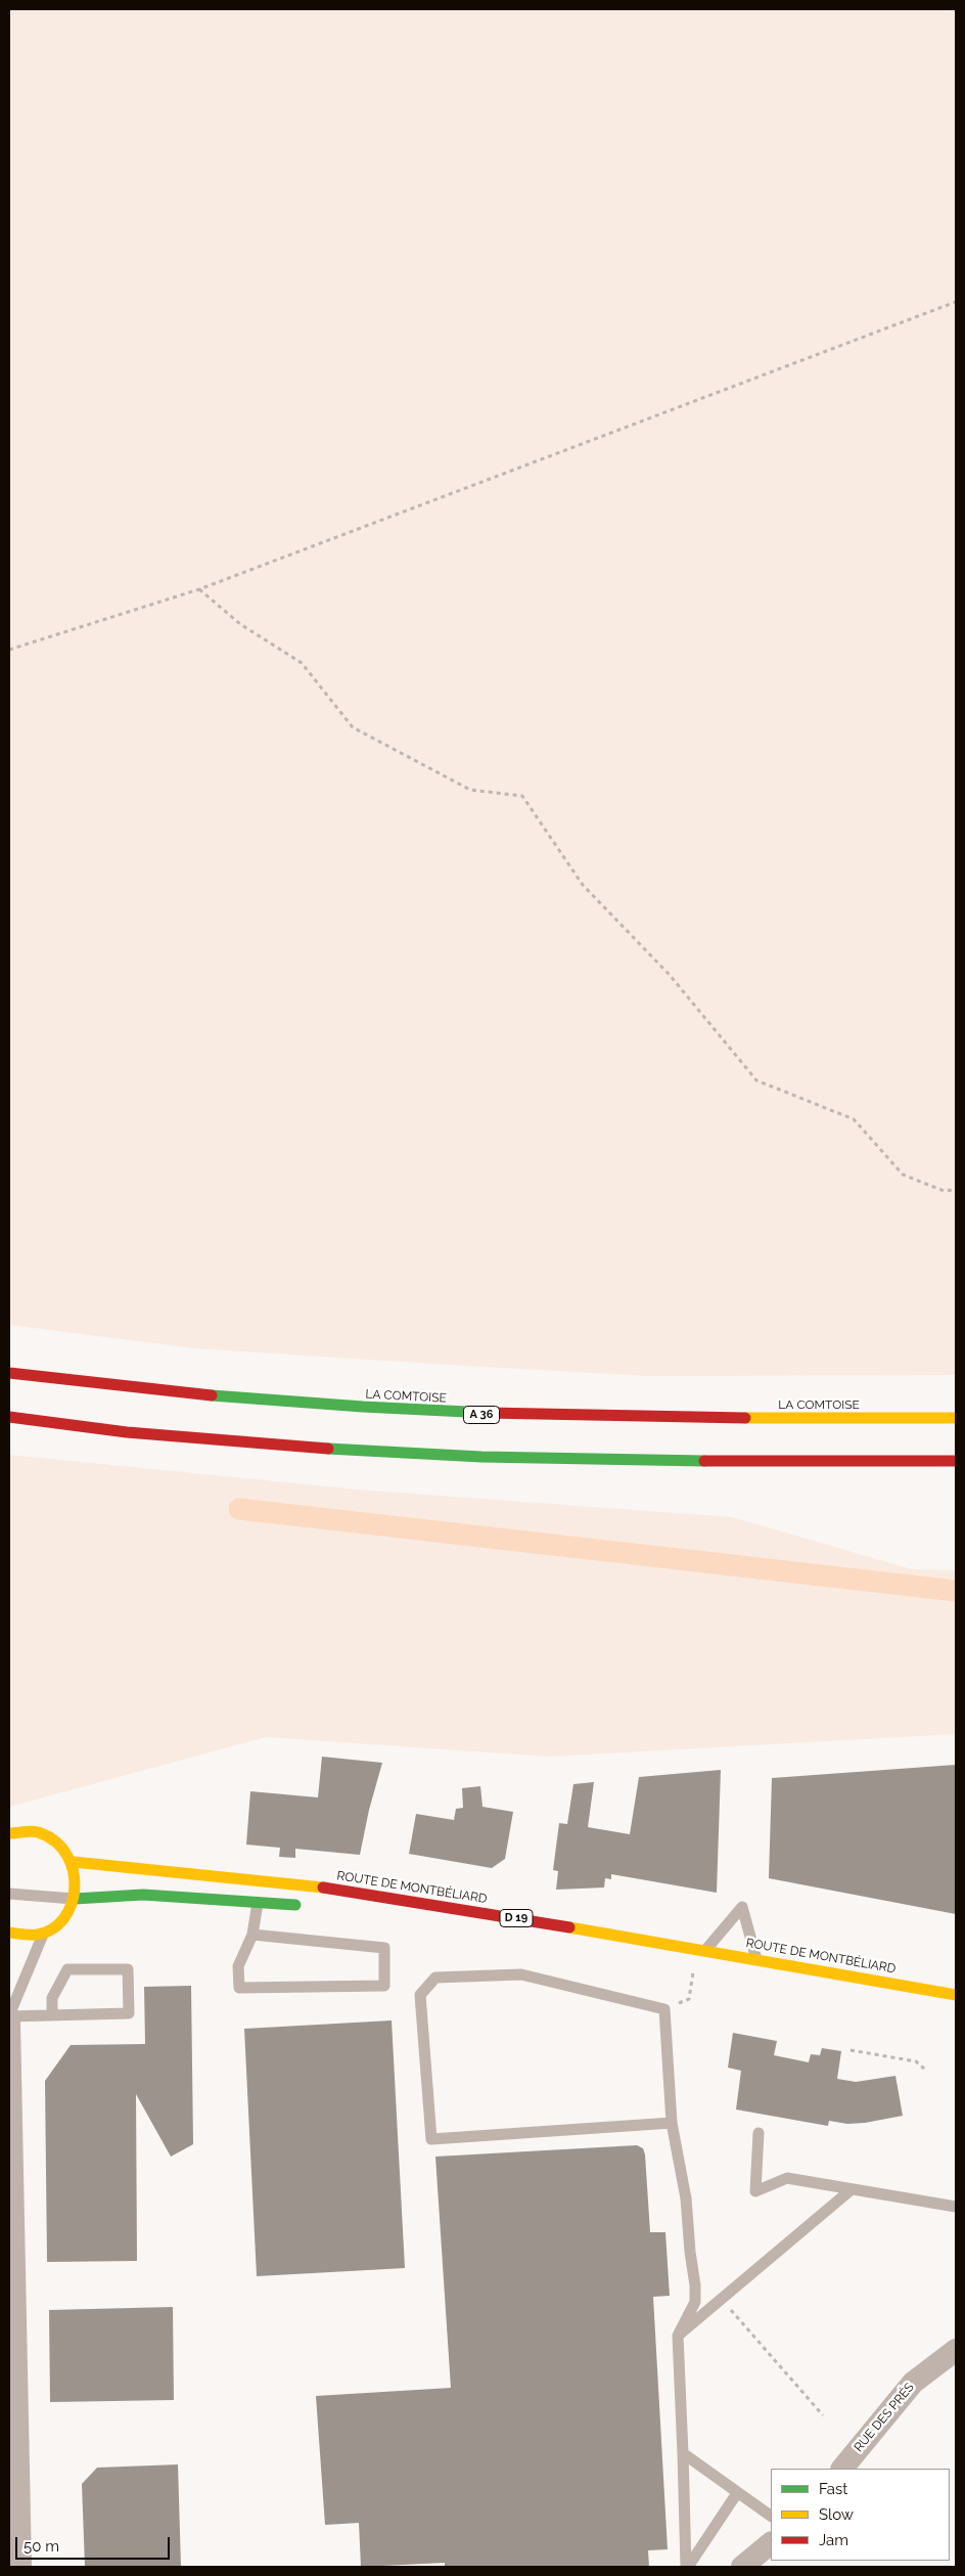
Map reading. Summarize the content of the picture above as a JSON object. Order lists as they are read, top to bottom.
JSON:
{
  "streets": {
    "main road": [
      "LA COMTOISE",
      "A 36",
      "ROUTE DE MONTBÉLIARD",
      "D 19"
    ],
    "street": ["RUE DES PRÉS"]
  },
  "legend": ["Fast", "Slow", "Jam"],
  "scale_bar": "50 m"
}
